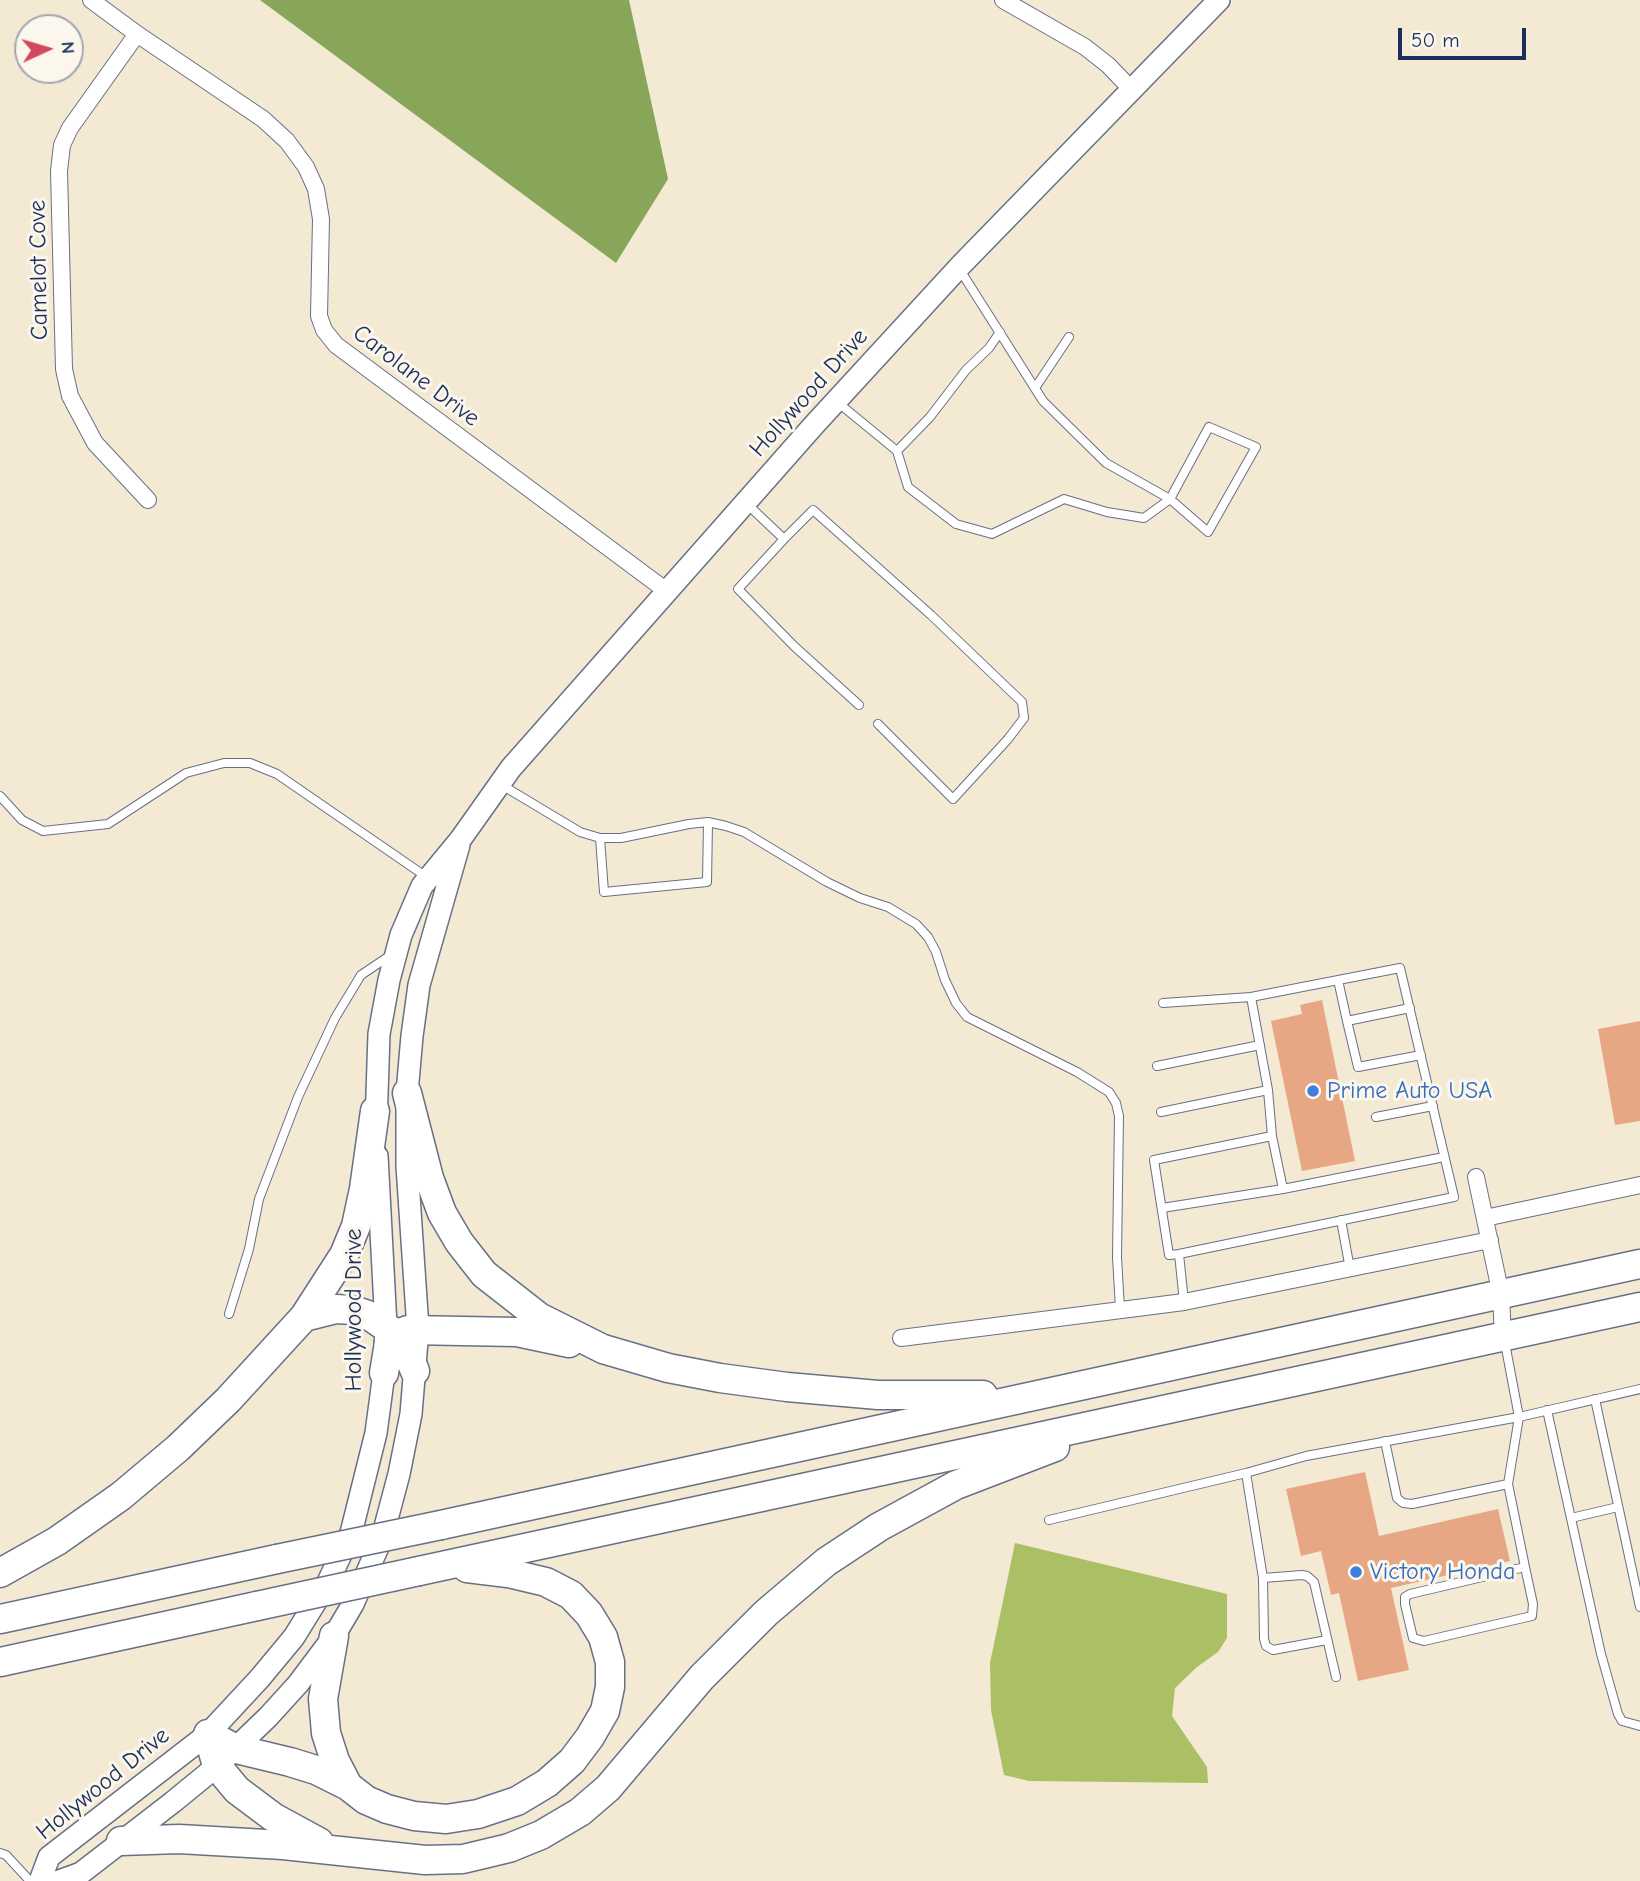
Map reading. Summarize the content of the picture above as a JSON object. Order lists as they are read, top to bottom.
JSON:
{
  "streets": {
    "main road": ["Hollywood Drive"],
    "street": ["Camelot Cove", "Carolane Drive"]
  },
  "crossings": [
    ["Camelot Cove", "Carolane Drive"],
    ["Carolane Drive", "Hollywood Drive"]
  ],
  "places": ["Prime Auto USA", "Victory Honda"],
  "scale_bar": "50 m",
  "north": "right"
}
